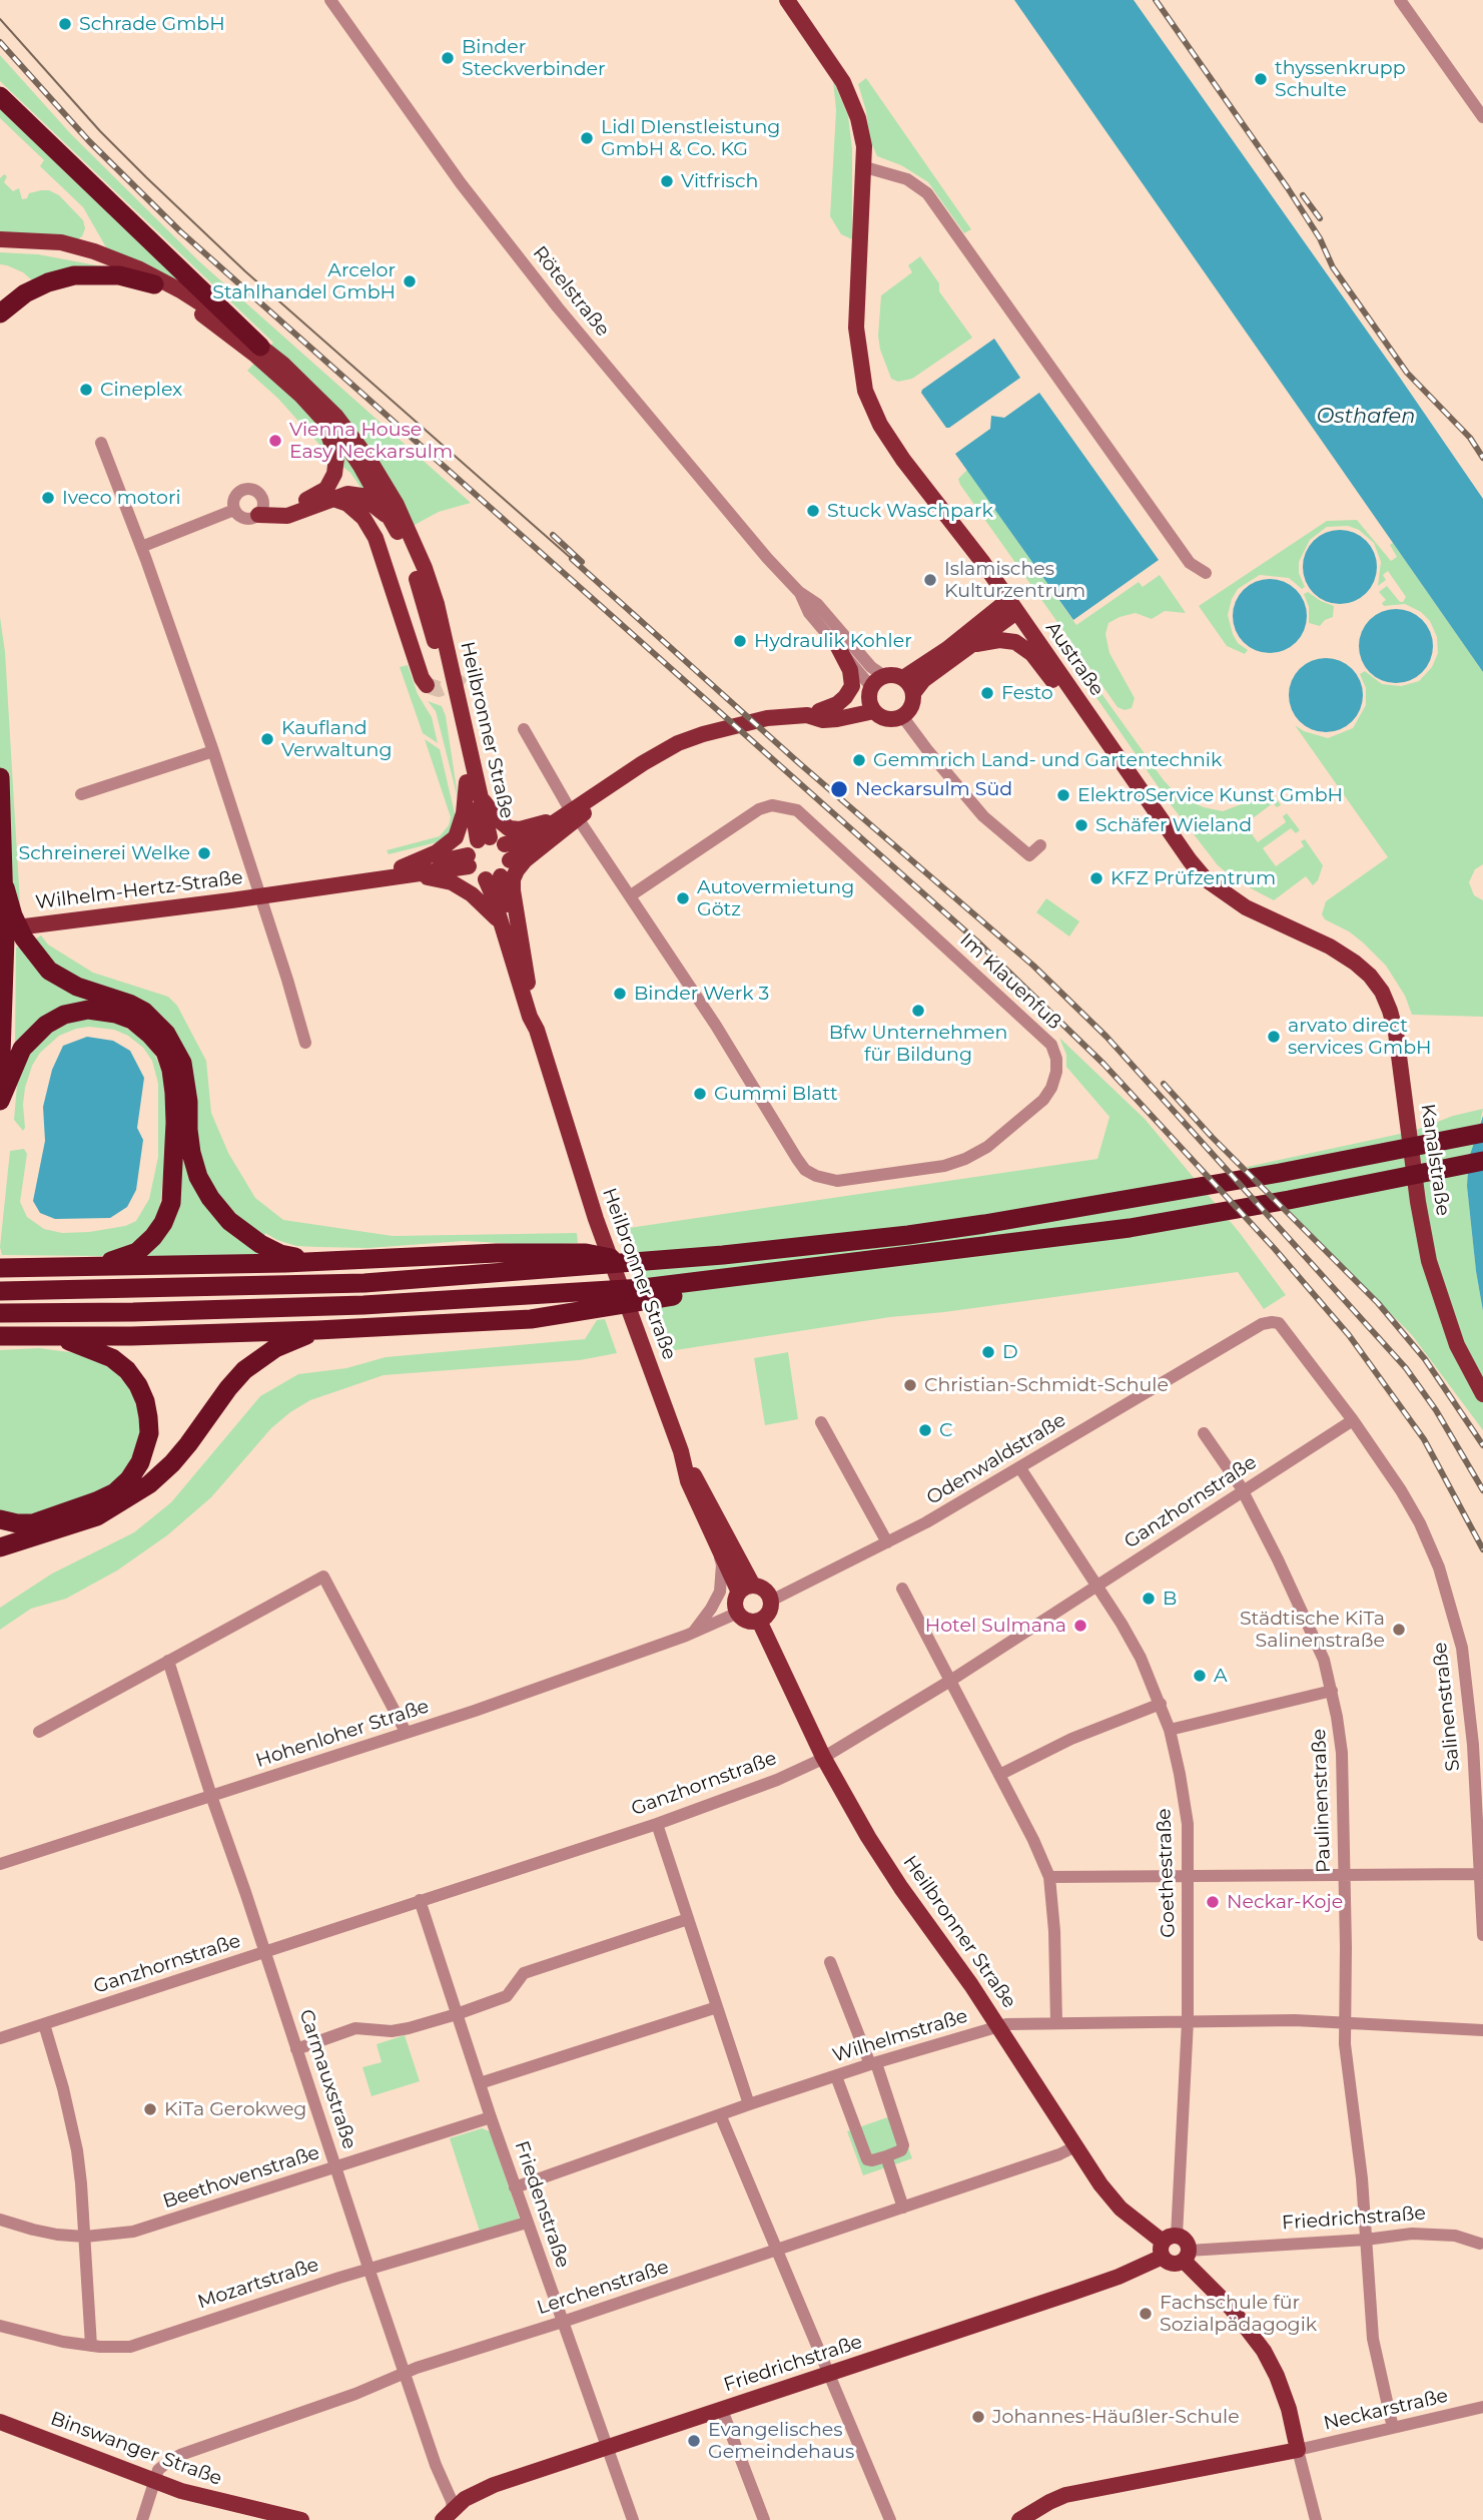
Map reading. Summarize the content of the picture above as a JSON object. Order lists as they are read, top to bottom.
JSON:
{
  "streets": {
    "main road": [
      "Austraße",
      "Heilbronner Straße",
      "Wilhelm-Hertz-Straße",
      "Kanalstraße",
      "Friedrichstraße",
      "Binswanger Straße"
    ],
    "street": [
      "Rötelstraße",
      "Im Klauenfuß",
      "Odenwaldstraße",
      "Ganzhornstraße",
      "Salinenstraße",
      "Hohenloher Straße",
      "Paulinenstraße",
      "Goethestraße",
      "Wilhelmstraße",
      "Carmauxstraße",
      "Beethovenstraße",
      "Friedenstraße",
      "Mozartstraße",
      "Lerchenstraße",
      "Neckarstraße"
    ]
  },
  "crossings": [
    ["Austraße", "Kanalstraße"],
    ["Heilbronner Straße", "Wilhelm-Hertz-Straße"],
    ["Heilbronner Straße", "Odenwaldstraße"],
    ["Heilbronner Straße", "Ganzhornstraße"],
    ["Heilbronner Straße", "Hohenloher Straße"],
    ["Heilbronner Straße", "Goethestraße"],
    ["Heilbronner Straße", "Wilhelmstraße"],
    ["Heilbronner Straße", "Friedrichstraße"],
    ["Heilbronner Straße", "Lerchenstraße"],
    ["Heilbronner Straße", "Neckarstraße"],
    ["Odenwaldstraße", "Salinenstraße"],
    ["Odenwaldstraße", "Hohenloher Straße"],
    ["Odenwaldstraße", "Goethestraße"],
    ["Ganzhornstraße", "Salinenstraße"],
    ["Ganzhornstraße", "Paulinenstraße"],
    ["Ganzhornstraße", "Goethestraße"],
    ["Ganzhornstraße", "Carmauxstraße"],
    ["Ganzhornstraße", "Friedenstraße"],
    ["Hohenloher Straße", "Carmauxstraße"],
    ["Paulinenstraße", "Wilhelmstraße"],
    ["Paulinenstraße", "Friedrichstraße"],
    ["Paulinenstraße", "Neckarstraße"],
    ["Goethestraße", "Wilhelmstraße"],
    ["Goethestraße", "Friedrichstraße"],
    ["Wilhelmstraße", "Friedenstraße"],
    ["Carmauxstraße", "Beethovenstraße"],
    ["Carmauxstraße", "Friedrichstraße"],
    ["Carmauxstraße", "Mozartstraße"],
    ["Carmauxstraße", "Lerchenstraße"],
    ["Beethovenstraße", "Friedenstraße"],
    ["Friedenstraße", "Friedrichstraße"],
    ["Friedenstraße", "Mozartstraße"],
    ["Friedenstraße", "Lerchenstraße"],
    ["Lerchenstraße", "Binswanger Straße"]
  ],
  "water": ["Osthafen"],
  "places": [
    "Schrade GmbH",
    "Binder Steckverbinder",
    "thyssenkrupp Schulte",
    "Lidl DIenstleistung GmbH & Co. KG",
    "Vitfrisch",
    "Arcelor Stahlhandel GmbH",
    "Cineplex",
    "Vienna House Easy Neckarsulm",
    "Iveco motori",
    "Stuck Waschpark",
    "Islamisches Kulturzentrum",
    "Hydraulik Kohler",
    "Festo",
    "Kaufland Verwaltung",
    "Gemmrich Land- und Gartentechnik",
    "Neckarsulm Süd",
    "ElektroService Kunst GmbH",
    "Schäfer Wieland",
    "Schreinerei Welke",
    "KFZ Prüfzentrum",
    "Autovermietung Götz",
    "Binder Werk 3",
    "Bfw Unternehmen für Bildung",
    "arvato direct services GmbH",
    "Gummi Blatt",
    "D",
    "Christian-Schmidt-Schule",
    "C",
    "B",
    "Hotel Sulmana",
    "Städtische KiTa Salinenstraße",
    "A",
    "Neckar-Koje",
    "KiTa Gerokweg",
    "Fachschule für Sozialpädagogik",
    "Johannes-Häußler-Schule",
    "Evangelisches Gemeindehaus"
  ]
}
